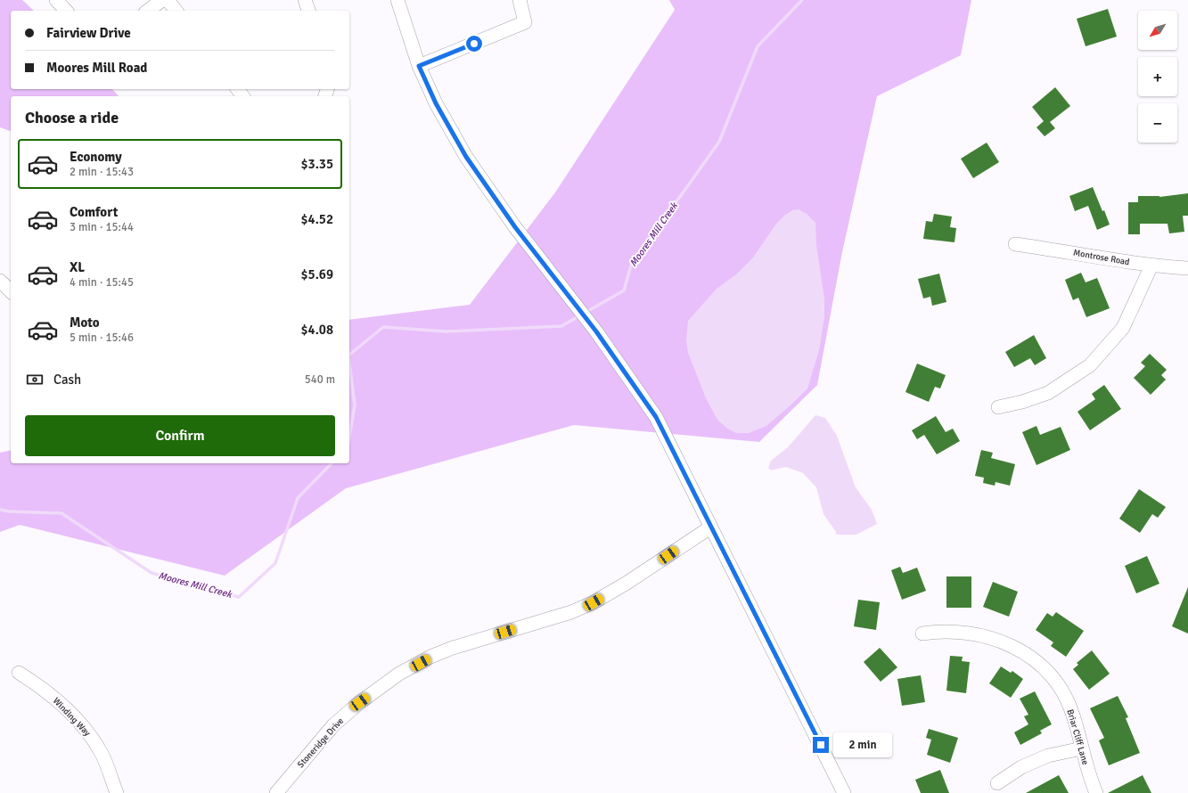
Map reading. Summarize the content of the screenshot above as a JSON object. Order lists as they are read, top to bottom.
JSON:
{
  "streets": {
    "street": [
      "Montrose Road",
      "Winding Way",
      "Briar Cliff Lane",
      "Stoneridge Drive"
    ]
  },
  "water": ["Moores Mill Creek"],
  "north": "bottom left",
  "page": {
    "map_buttons": ["+", "−"],
    "banner": ["Fairview Drive", "Moores Mill Road"],
    "heading": "Choose a ride",
    "list": [
      {
        "name": "Economy",
        "note": "2 min · 15:43",
        "value": "$3.35"
      },
      {
        "name": "Comfort",
        "note": "3 min · 15:44",
        "value": "$4.52"
      },
      {
        "name": "XL",
        "note": "4 min · 15:45",
        "value": "$5.69"
      },
      {
        "name": "Moto",
        "note": "5 min · 15:46",
        "value": "$4.08"
      }
    ],
    "pay": ["Cash", "540 m"],
    "buttons": "Confirm",
    "bubble": "2 min"
  }
}
